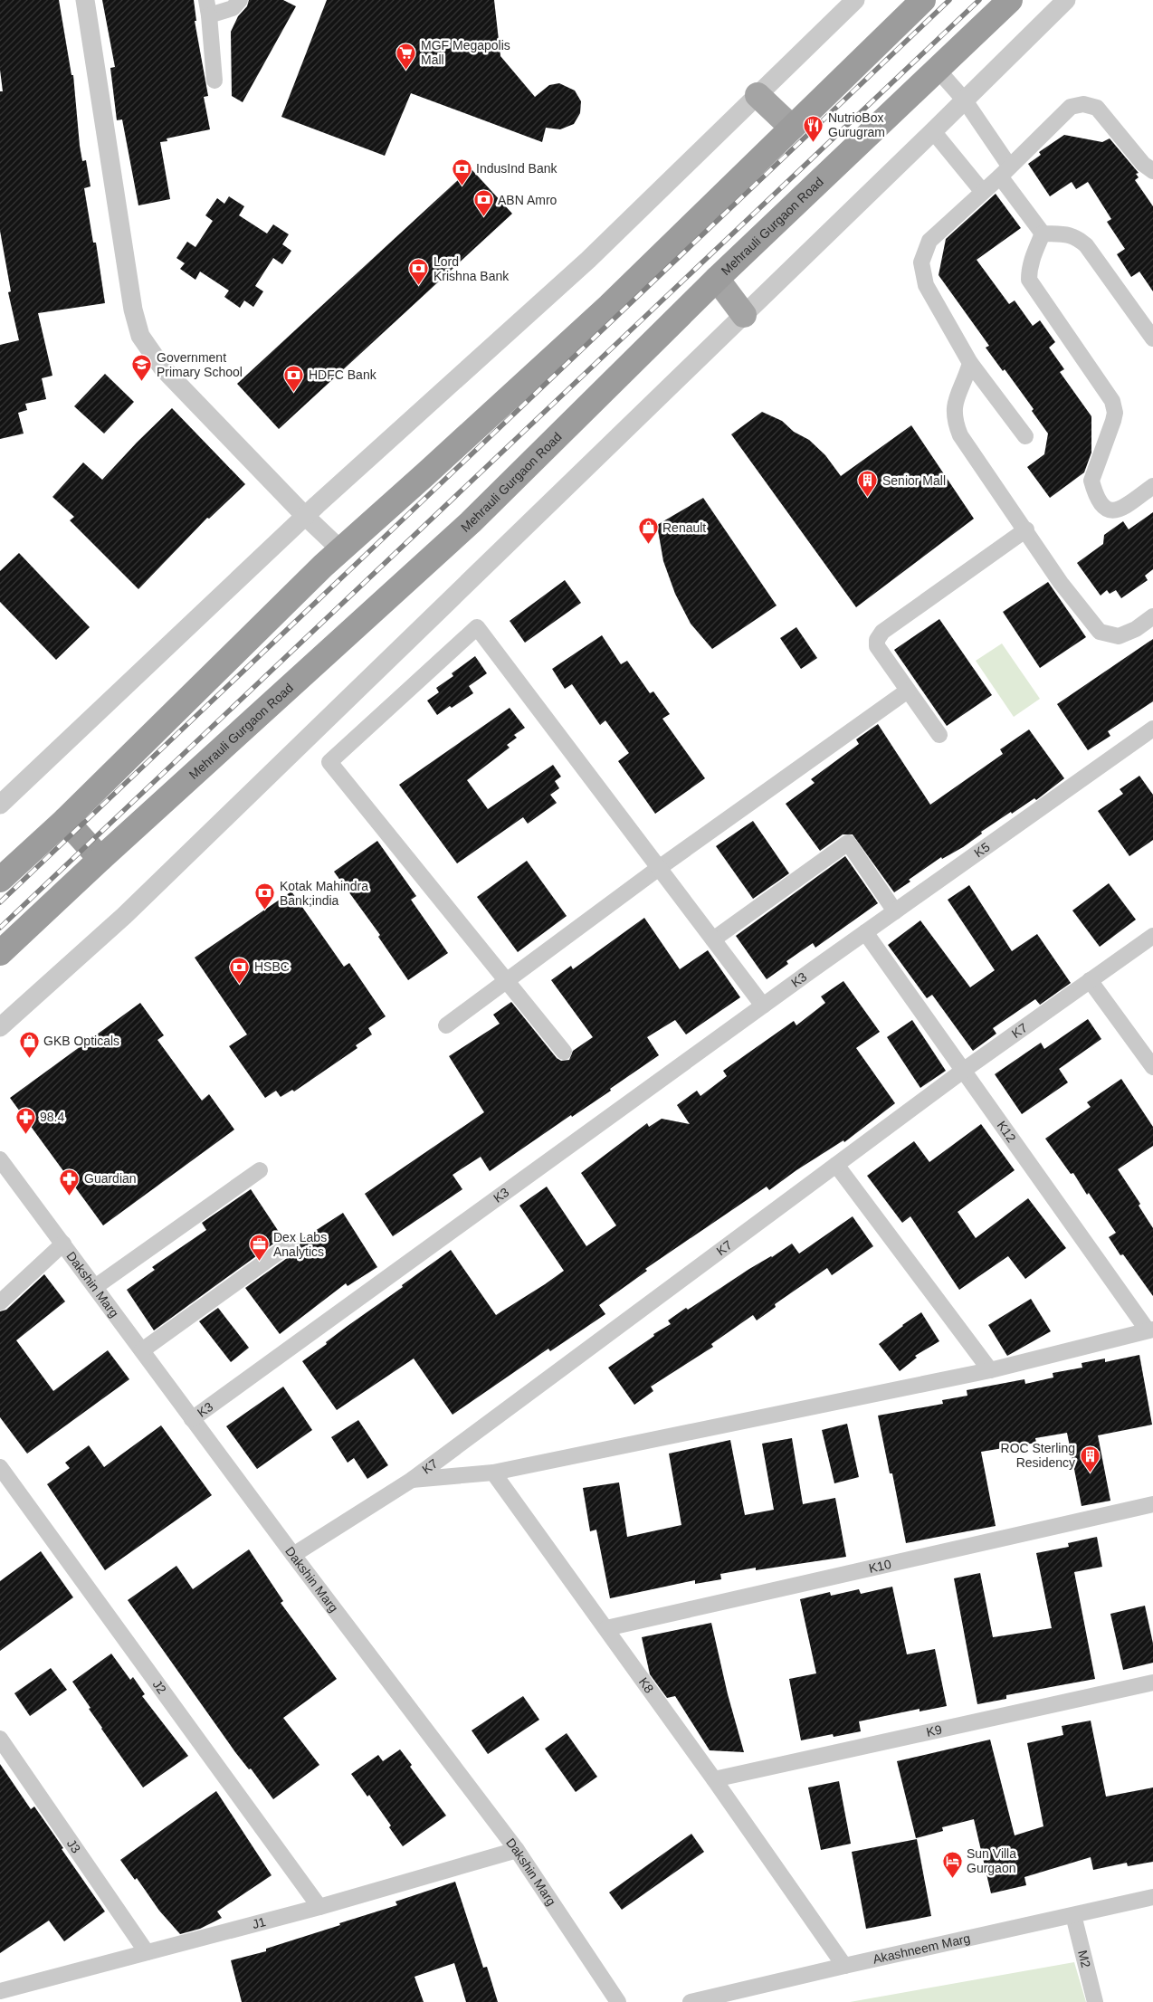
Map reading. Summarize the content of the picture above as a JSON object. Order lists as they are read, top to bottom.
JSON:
{
  "streets": {
    "highway": ["Mehrauli Gurgaon Road"],
    "street": [
      "K5",
      "K3",
      "K7",
      "K12",
      "Dakshin Marg",
      "K10",
      "K8",
      "J2",
      "K9",
      "J3",
      "J1",
      "Akashneem Marg",
      "M2"
    ]
  },
  "crossings": [
    ["K5", "K3"],
    ["K5", "K12"],
    ["K3", "Dakshin Marg"],
    ["K7", "K12"],
    ["K7", "Dakshin Marg"],
    ["Dakshin Marg", "J1"],
    ["K10", "K8"],
    ["K8", "K9"],
    ["K8", "Akashneem Marg"],
    ["J2", "J1"],
    ["J3", "J1"],
    ["Akashneem Marg", "M2"]
  ],
  "places": {
    "supermarket": ["MGF Megapolis Mall"],
    "restaurant": ["NutrioBox Gurugram"],
    "bank": [
      "IndusInd Bank",
      "ABN Amro",
      "Lord Krishna Bank",
      "HDFC Bank",
      "Kotak Mahindra Bank;india",
      "HSBC"
    ],
    "school or university": ["Government Primary School"],
    "building": ["Senior Mall", "ROC Sterling Residency"],
    "shop": ["Renault", "GKB Opticals"],
    "pharmacy": ["98.4", "Guardian"],
    "office": ["Dex Labs Analytics"],
    "hotel": ["Sun Villa Gurgaon"]
  }
}
